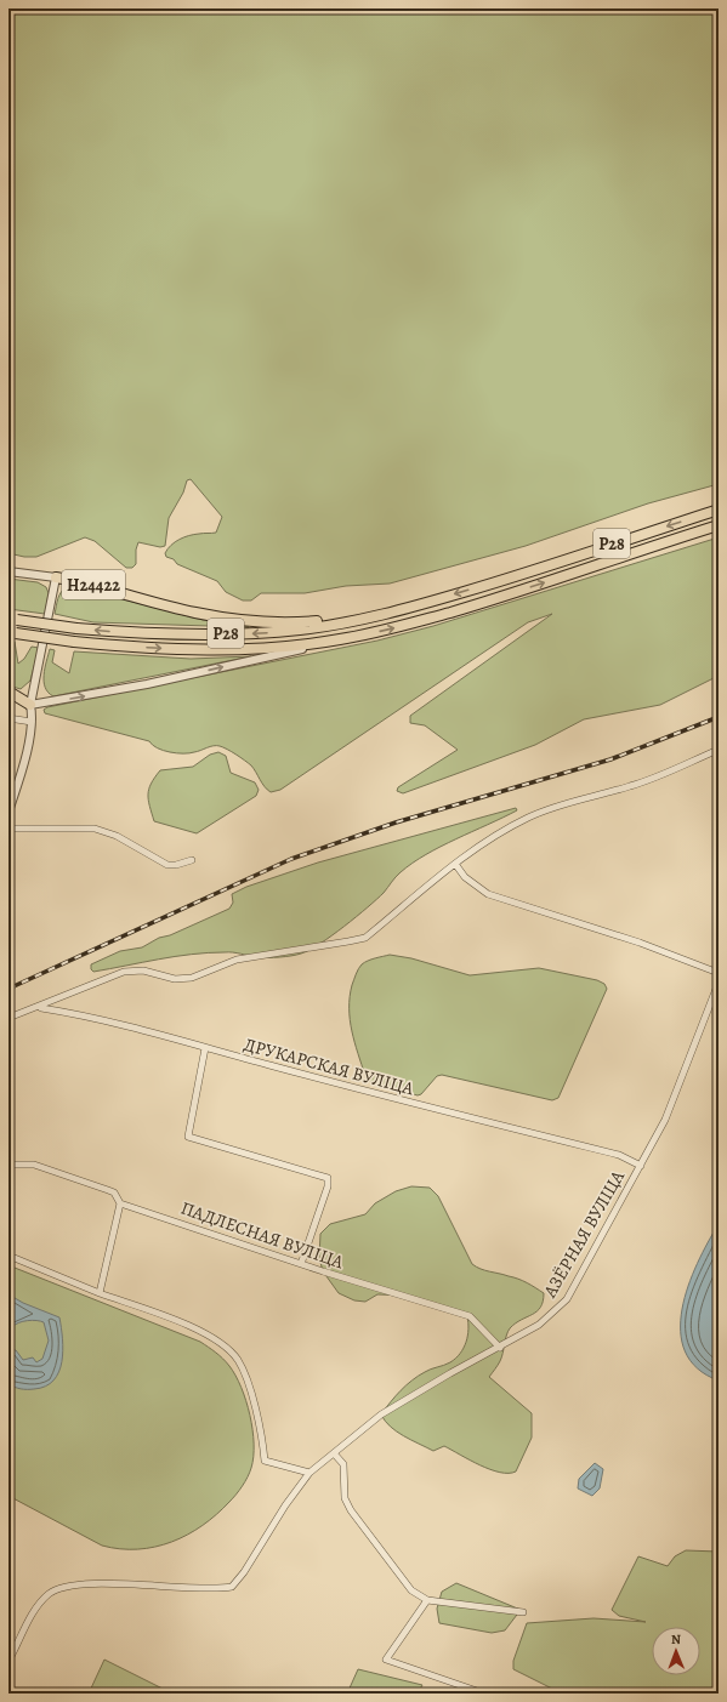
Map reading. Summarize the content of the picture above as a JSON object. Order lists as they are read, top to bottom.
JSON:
{
  "streets": {
    "highway": ["Р28", "Н24422"],
    "street": ["ДРУКАРСКАЯ ВУЛІЦА", "АЗЁРНАЯ ВУЛІЦА", "ПАДЛЕСНАЯ ВУЛІЦА"]
  },
  "crossings": [
    ["Р28", "Н24422"],
    ["ДРУКАРСКАЯ ВУЛІЦА", "АЗЁРНАЯ ВУЛІЦА"],
    ["АЗЁРНАЯ ВУЛІЦА", "ПАДЛЕСНАЯ ВУЛІЦА"]
  ],
  "north": "top"
}
